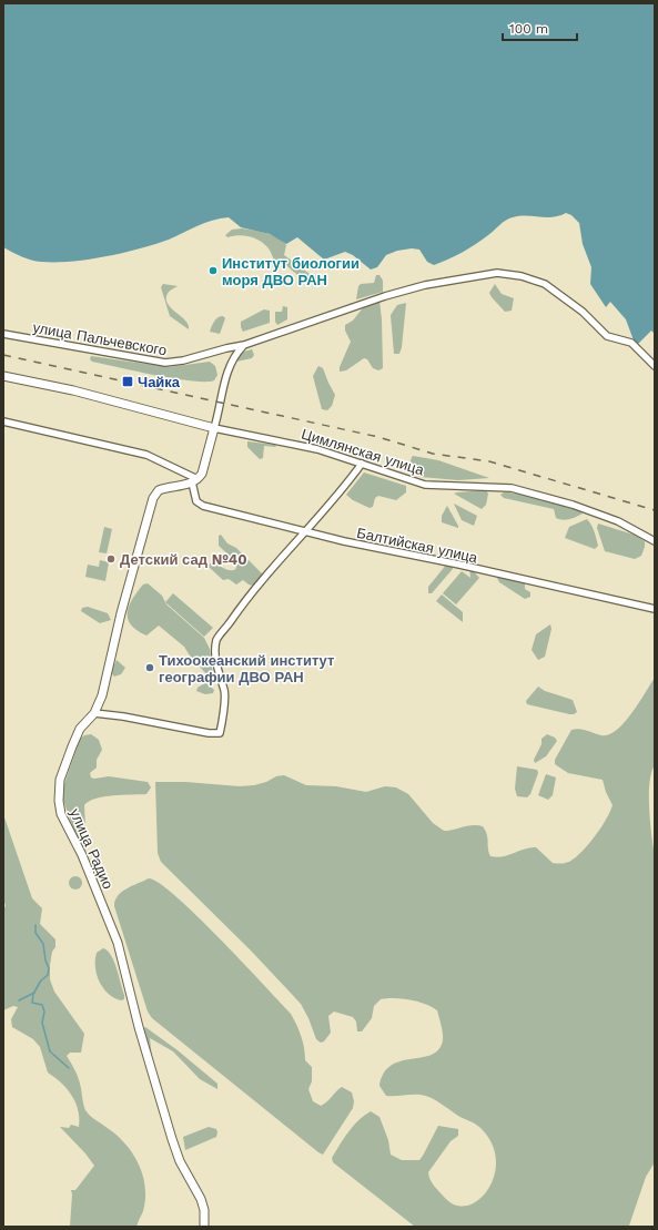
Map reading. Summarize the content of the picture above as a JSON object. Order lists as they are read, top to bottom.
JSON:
{
  "streets": {
    "main road": ["улица Радио"],
    "street": ["улица Пальчевского", "Цимлянская улица", "Балтийская улица"]
  },
  "crossings": [
    ["Балтийская улица", "улица Радио"]
  ],
  "places": {
    "other": ["Институт биологии моря ДВО РАН", "Детский сад №40", "Тихоокеанский институт географии ДВО РАН"],
    "transit": ["Чайка"]
  },
  "scale_bar": "100 m"
}
